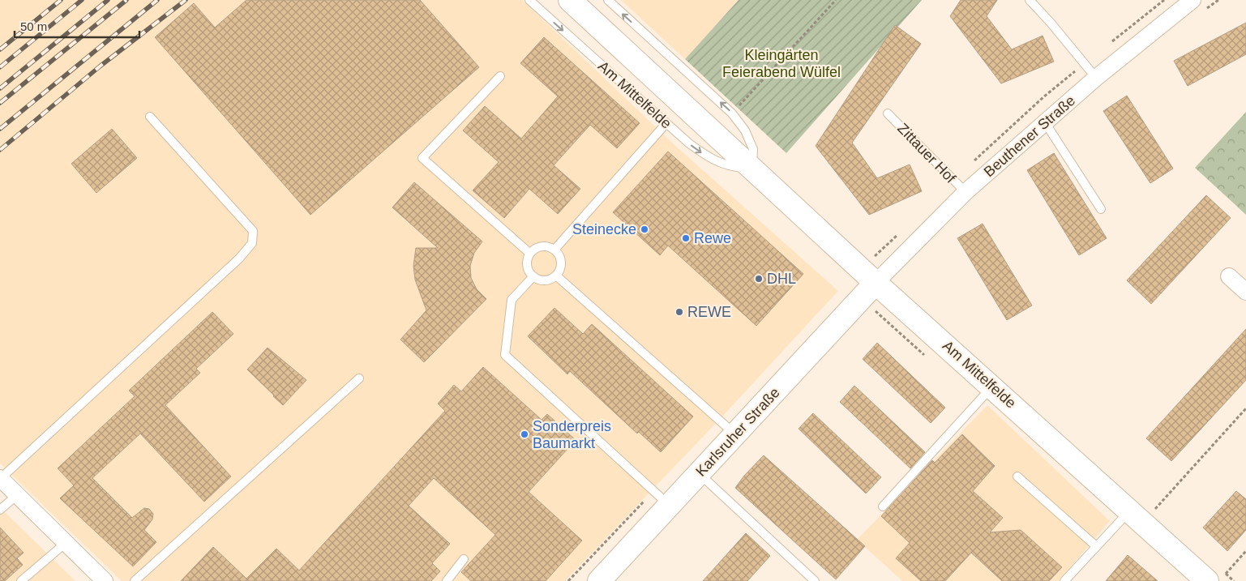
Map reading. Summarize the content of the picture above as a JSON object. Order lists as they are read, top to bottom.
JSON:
{
  "streets": {
    "street": ["Am Mittelfelde", "Beuthener Straße", "Karlsruher Straße"],
    "lane": ["Zittauer Hof"]
  },
  "crossings": [
    ["Am Mittelfelde", "Beuthener Straße"],
    ["Am Mittelfelde", "Karlsruher Straße"],
    ["Beuthener Straße", "Zittauer Hof"],
    ["Beuthener Straße", "Karlsruher Straße"]
  ],
  "parks": ["Kleingärten Feierabend Wülfel"],
  "places": [
    "Steinecke",
    "Rewe",
    "DHL",
    "REWE",
    "Sonderpreis Baumarkt"
  ],
  "scale_bar": "50 m"
}
